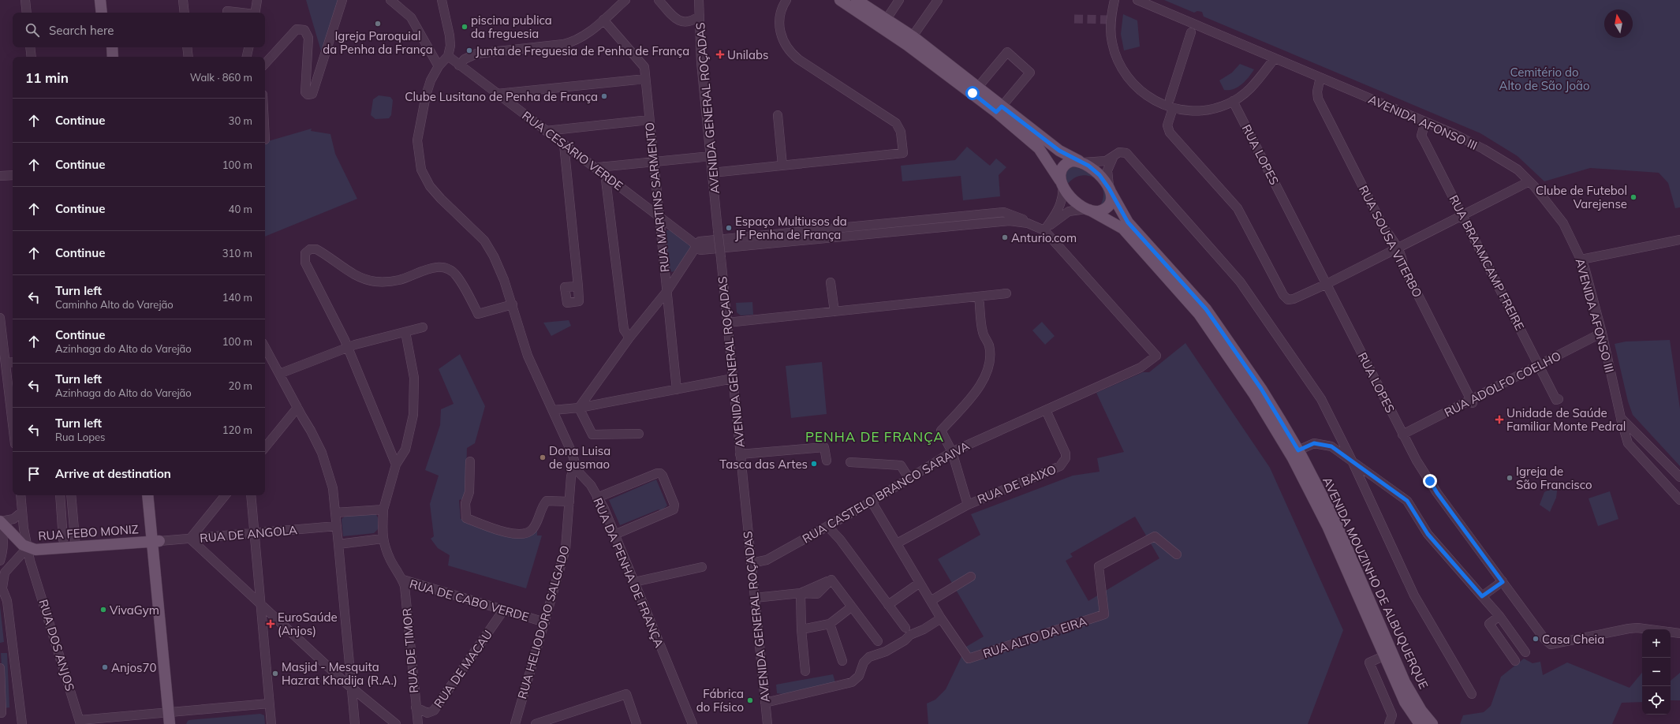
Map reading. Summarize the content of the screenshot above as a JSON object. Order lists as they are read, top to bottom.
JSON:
{
  "streets": {
    "main road": ["RUA FEBO MONIZ", "AVENIDA MOUZINHO DE ALBUQUERQUE"],
    "street": [
      "AVENIDA GENERAL ROÇADAS",
      "AVENIDA AFONSO III",
      "RUA CESÁRIO VERDE",
      "RUA LOPES",
      "RUA MARTINS SARMENTO",
      "RUA SOUSA VITERBO",
      "RUA BRAAMCAMP FREIRE",
      "RUA ADOLFO COELHO",
      "RUA DE BAIXO",
      "RUA CASTELO BRANCO SARAIVA",
      "RUA DE ANGOLA",
      "RUA DA PENHA DE FRANÇA",
      "RUA DE CABO VERDE",
      "RUA HELIODORO SALGADO",
      "RUA ALTO DA EIRA",
      "RUA DOS ANJOS",
      "RUA DE TIMOR",
      "RUA DE MACAU"
    ]
  },
  "crossings": [
    ["AVENIDA GENERAL ROÇADAS", "RUA CASTELO BRANCO SARAIVA"],
    ["AVENIDA AFONSO III", "RUA SOUSA VITERBO"],
    ["AVENIDA AFONSO III", "RUA BRAAMCAMP FREIRE"],
    ["AVENIDA AFONSO III", "RUA ADOLFO COELHO"],
    ["RUA CESÁRIO VERDE", "RUA MARTINS SARMENTO"],
    ["RUA CESÁRIO VERDE", "RUA DA PENHA DE FRANÇA"],
    ["RUA LOPES", "RUA ADOLFO COELHO"],
    ["RUA SOUSA VITERBO", "RUA ADOLFO COELHO"],
    ["RUA BRAAMCAMP FREIRE", "RUA ADOLFO COELHO"],
    ["RUA DE BAIXO", "RUA CASTELO BRANCO SARAIVA"],
    ["RUA FEBO MONIZ", "RUA DE ANGOLA"],
    ["RUA FEBO MONIZ", "RUA DOS ANJOS"],
    ["RUA DA PENHA DE FRANÇA", "RUA HELIODORO SALGADO"],
    ["RUA DE CABO VERDE", "RUA HELIODORO SALGADO"],
    ["RUA DE CABO VERDE", "RUA DE TIMOR"],
    ["RUA DE CABO VERDE", "RUA DE MACAU"],
    ["RUA DE TIMOR", "RUA DE MACAU"]
  ],
  "districts": ["PENHA DE FRANÇA"],
  "parks": ["Cemitério do Alto de São João"],
  "places": {
    "other": [
      "Igreja Paroquial da Penha da França",
      "piscina publica da freguesia",
      "Junta de Freguesia de Penha de França",
      "Clube Lusitano de Penha de França",
      "Clube de Futebol Varejense",
      "Espaço Multiusos da JF Penha de França",
      "Anturio.com",
      "Dona Luisa de gusmao",
      "Tasca das Artes",
      "Igreja de São Francisco",
      "VivaGym",
      "Casa Cheia",
      "Anjos70",
      "Masjid - Mesquita Hazrat Khadija (R.A.)",
      "Fábrica do Físico"
    ],
    "health": ["Unilabs", "Unidade de Saúde Familiar Monte Pedral", "EuroSaúde (Anjos)"]
  },
  "north": "top",
  "page": {
    "search": "Search here",
    "heading": ["11 min", "Walk · 860 m"],
    "list": [
      ["Continue", "30 m"],
      ["Continue", "100 m"],
      ["Continue", "40 m"],
      ["Continue", "310 m"],
      ["Turn left", "Caminho Alto do Varejão", "140 m"],
      ["Continue", "Azinhaga do Alto do Varejão", "100 m"],
      ["Turn left", "Azinhaga do Alto do Varejão", "20 m"],
      ["Turn left", "Rua Lopes", "120 m"],
      "Arrive at destination"
    ],
    "map_buttons": ["+", "−"]
  }
}
